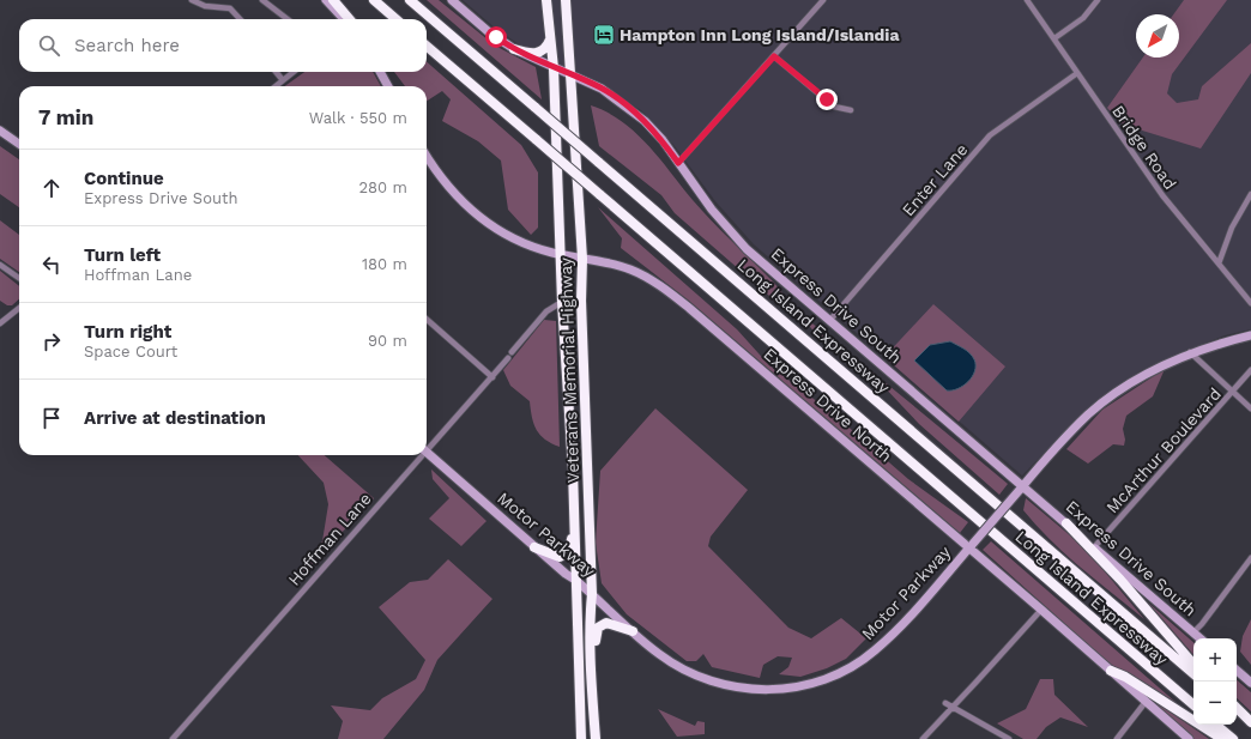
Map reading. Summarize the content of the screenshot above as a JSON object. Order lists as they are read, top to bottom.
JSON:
{
  "streets": {
    "highway": ["Long Island Expressway", "Veterans Memorial Highway"],
    "main road": ["Express Drive South", "Express Drive North", "Motor Parkway"],
    "street": [
      "Bridge Road",
      "Enter Lane",
      "McArthur Boulevard",
      "Hoffman Lane"
    ]
  },
  "crossings": [
    ["Bridge Road", "Enter Lane"],
    ["Enter Lane", "Express Drive South"],
    ["Express Drive South", "Veterans Memorial Highway"],
    ["Express Drive South", "McArthur Boulevard"],
    ["Express Drive South", "Motor Parkway"],
    ["Veterans Memorial Highway", "Express Drive North"],
    ["Veterans Memorial Highway", "Motor Parkway"],
    ["Express Drive North", "Motor Parkway"]
  ],
  "places": {
    "hotel": ["Hampton Inn Long Island/Islandia"]
  },
  "north": "bottom left",
  "page": {
    "search": "Search here",
    "heading": ["7 min", "Walk · 550 m"],
    "list": [
      ["Continue", "Express Drive South", "280 m"],
      ["Turn left", "Hoffman Lane", "180 m"],
      ["Turn right", "Space Court", "90 m"],
      "Arrive at destination"
    ],
    "map_buttons": ["+", "−"]
  }
}
